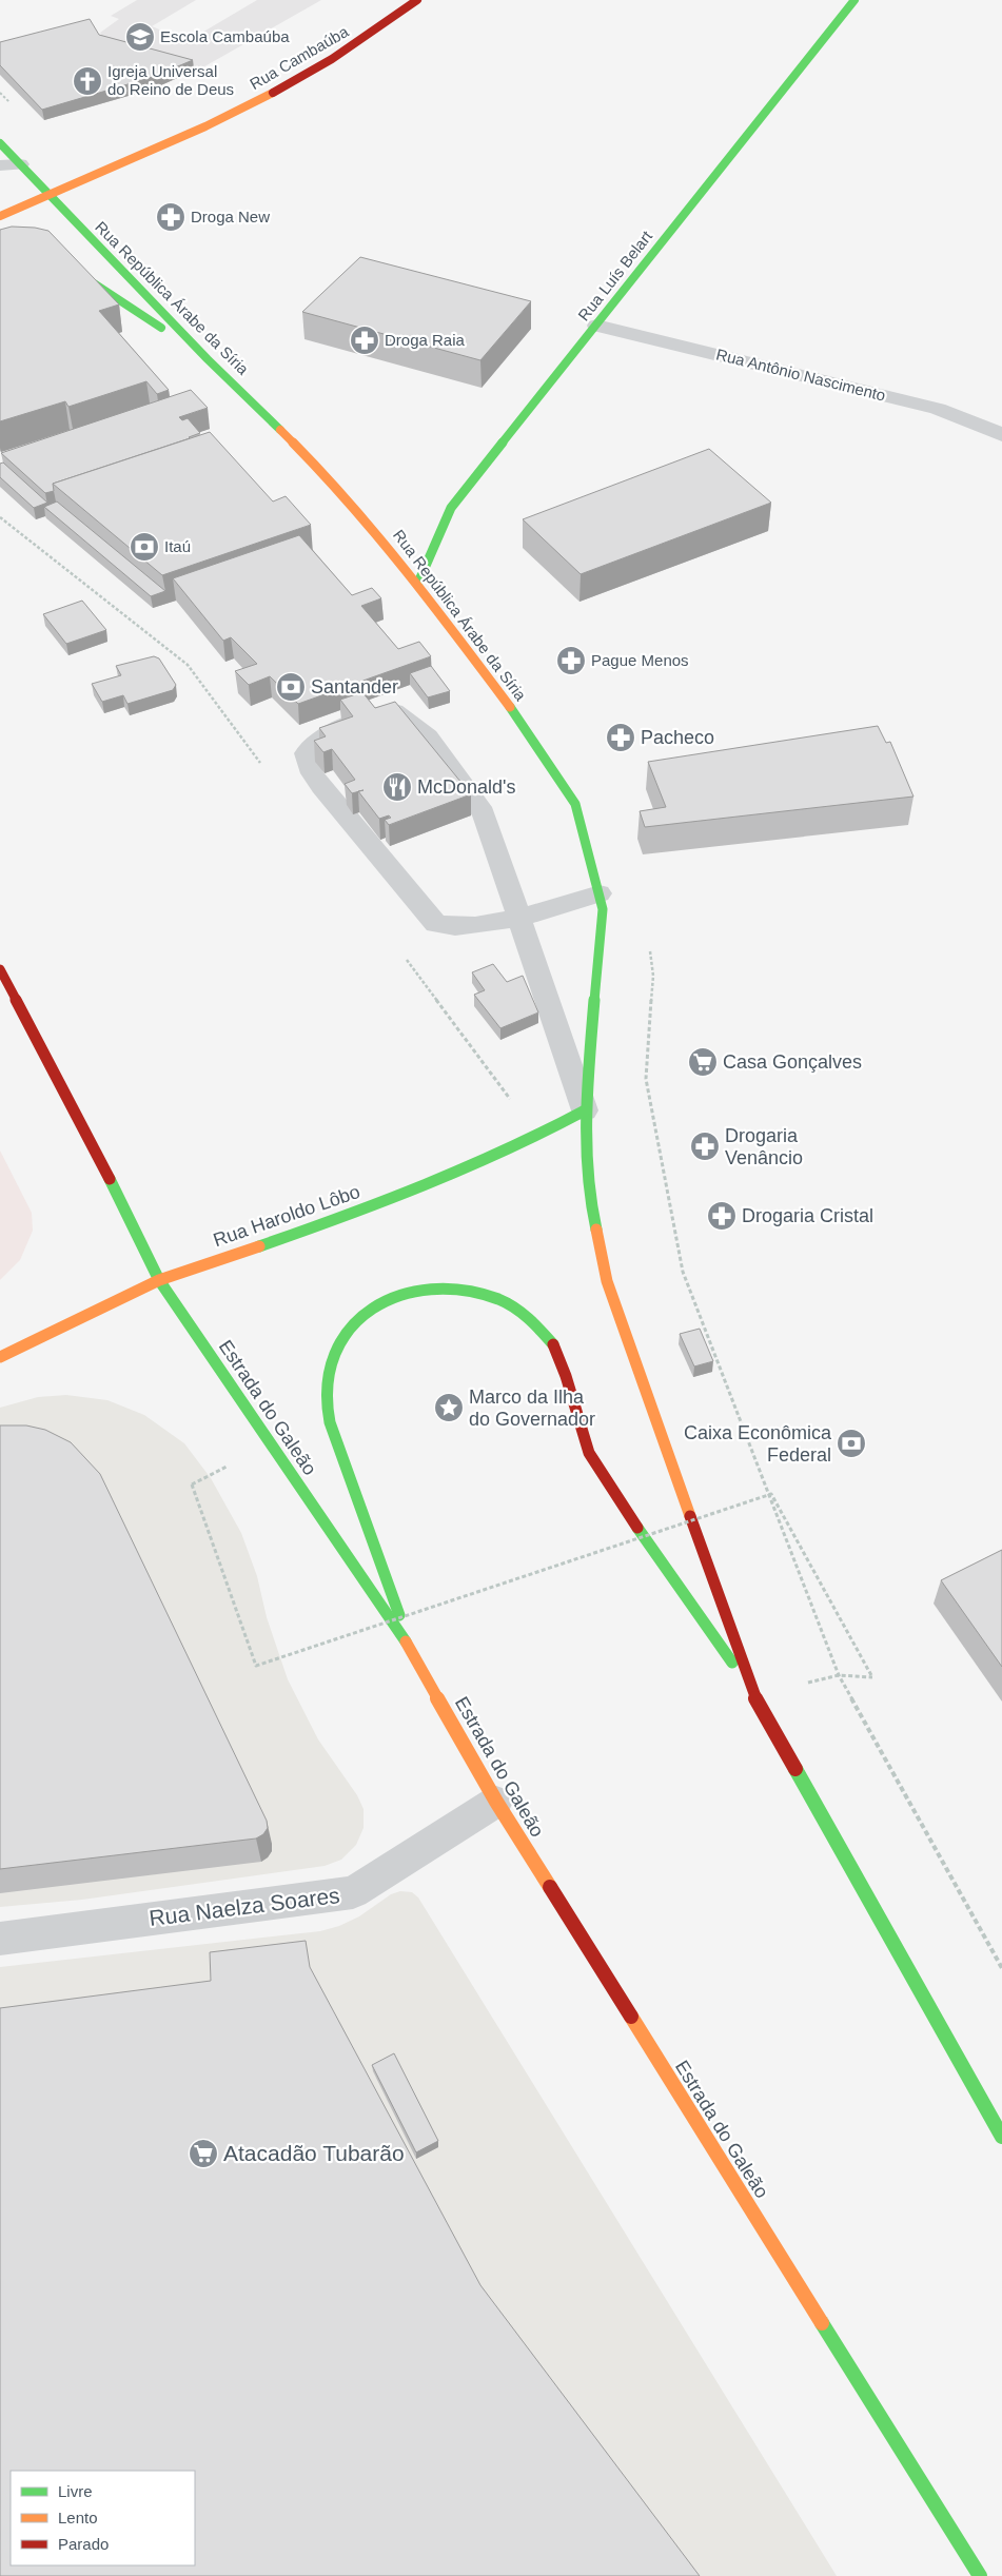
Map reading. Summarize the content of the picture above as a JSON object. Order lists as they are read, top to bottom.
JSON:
{
  "streets": {
    "main road": [
      "Rua Cambaúba",
      "Rua Luís Belart",
      "Rua República Árabe da Síria",
      "Rua Haroldo Lôbo",
      "Estrada do Galeão"
    ],
    "street": ["Rua Antônio Nascimento", "Rua Naelza Soares"]
  },
  "crossings": [
    ["Rua Cambaúba", "Rua República Árabe da Síria"],
    ["Rua Luís Belart", "Rua República Árabe da Síria"],
    ["Rua Luís Belart", "Rua Antônio Nascimento"],
    ["Rua República Árabe da Síria", "Rua Haroldo Lôbo"],
    ["Rua Haroldo Lôbo", "Estrada do Galeão"],
    ["Estrada do Galeão", "Rua Naelza Soares"]
  ],
  "places": {
    "school or university": ["Escola Cambaúba"],
    "church": ["Igreja Universal do Reino de Deus"],
    "pharmacy": [
      "Droga New",
      "Droga Raia",
      "Pague Menos",
      "Pacheco",
      "Drogaria Venâncio",
      "Drogaria Cristal"
    ],
    "bank": ["Itaú", "Santander", "Caixa Econômica Federal"],
    "restaurant": ["McDonald's"],
    "supermarket": ["Casa Gonçalves", "Atacadão Tubarão"],
    "place": ["Marco da Ilha do Governador"]
  },
  "legend": ["Livre", "Lento", "Parado"]
}
